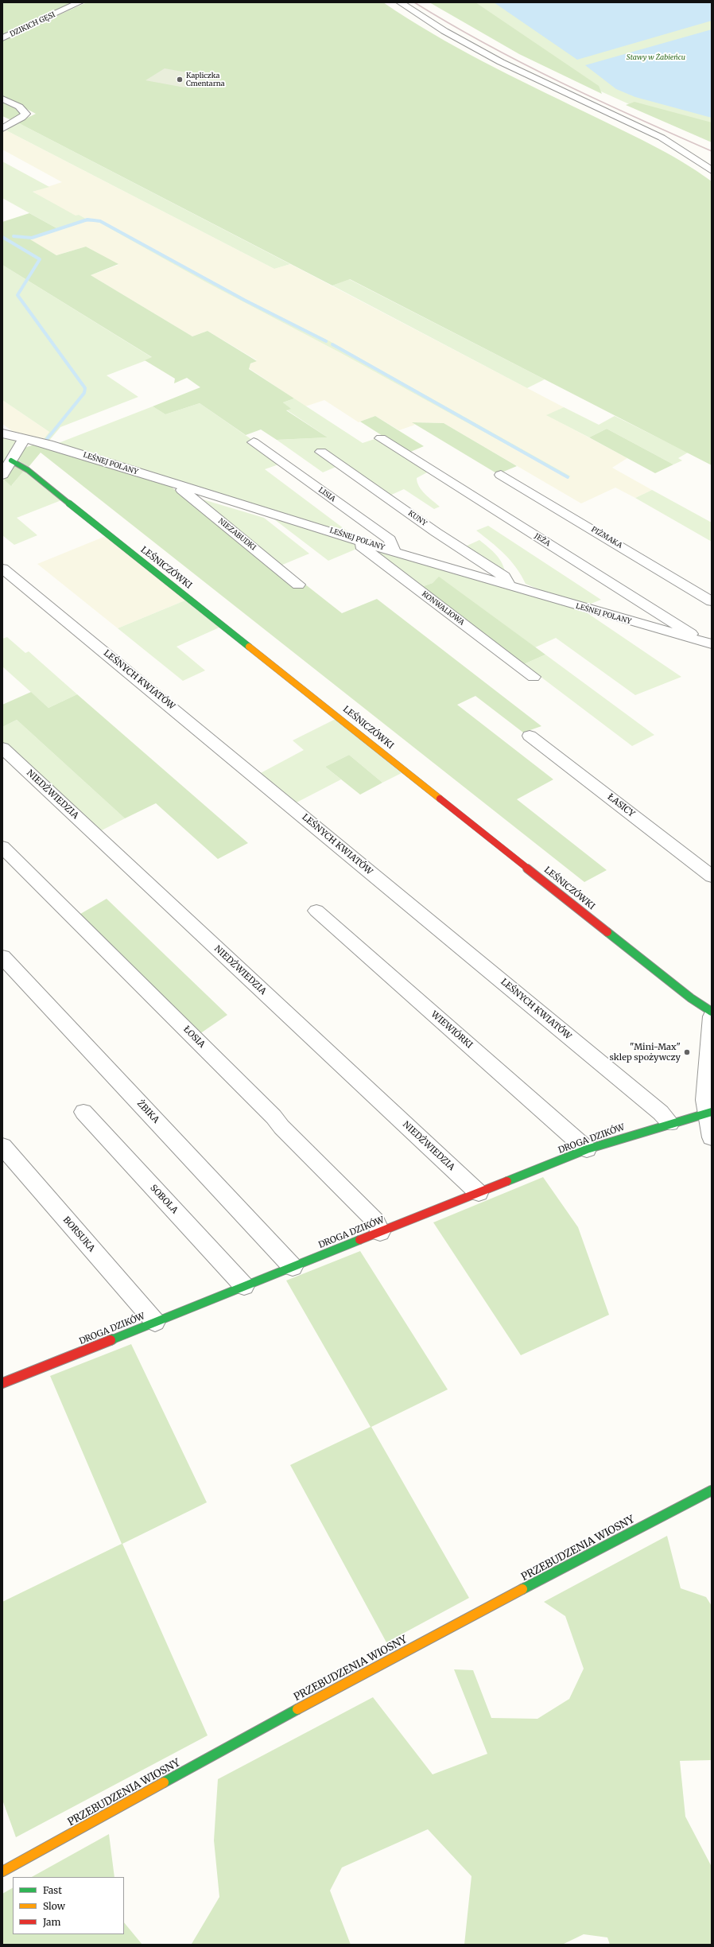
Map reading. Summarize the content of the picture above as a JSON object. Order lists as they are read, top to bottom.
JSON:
{
  "streets": {
    "street": [
      "DZIKICH GĘSI",
      "LEŚNEJ POLANY",
      "LISIA",
      "KUNY",
      "NIEZABUDKI",
      "PIŻMAKA",
      "JEŻA",
      "LEŚNICZÓWKI",
      "KONWALIOWA",
      "LEŚNYCH KWIATÓW",
      "NIEDŹWIEDZIA",
      "ŁASICY",
      "WIEWIÓRKI",
      "ŁOSIA",
      "ŻBIKA",
      "DROGA DZIKÓW",
      "SOBOLA",
      "BORSUKA",
      "PRZEBUDZENIA WIOSNY"
    ]
  },
  "crossings": [
    ["LEŚNEJ POLANY", "LISIA"],
    ["LEŚNEJ POLANY", "KUNY"],
    ["LEŚNEJ POLANY", "NIEZABUDKI"],
    ["LEŚNEJ POLANY", "JEŻA"],
    ["LEŚNEJ POLANY", "KONWALIOWA"],
    ["LEŚNYCH KWIATÓW", "DROGA DZIKÓW"],
    ["NIEDŹWIEDZIA", "DROGA DZIKÓW"],
    ["WIEWIÓRKI", "DROGA DZIKÓW"],
    ["ŁOSIA", "DROGA DZIKÓW"],
    ["ŻBIKA", "DROGA DZIKÓW"],
    ["DROGA DZIKÓW", "SOBOLA"],
    ["DROGA DZIKÓW", "BORSUKA"]
  ],
  "parks": ["Stawy w Żabieńcu"],
  "places": ["Kapliczka Cmentarna", "\"Mini-Max\" sklep spożywczy"],
  "legend": ["Fast", "Slow", "Jam"]
}
